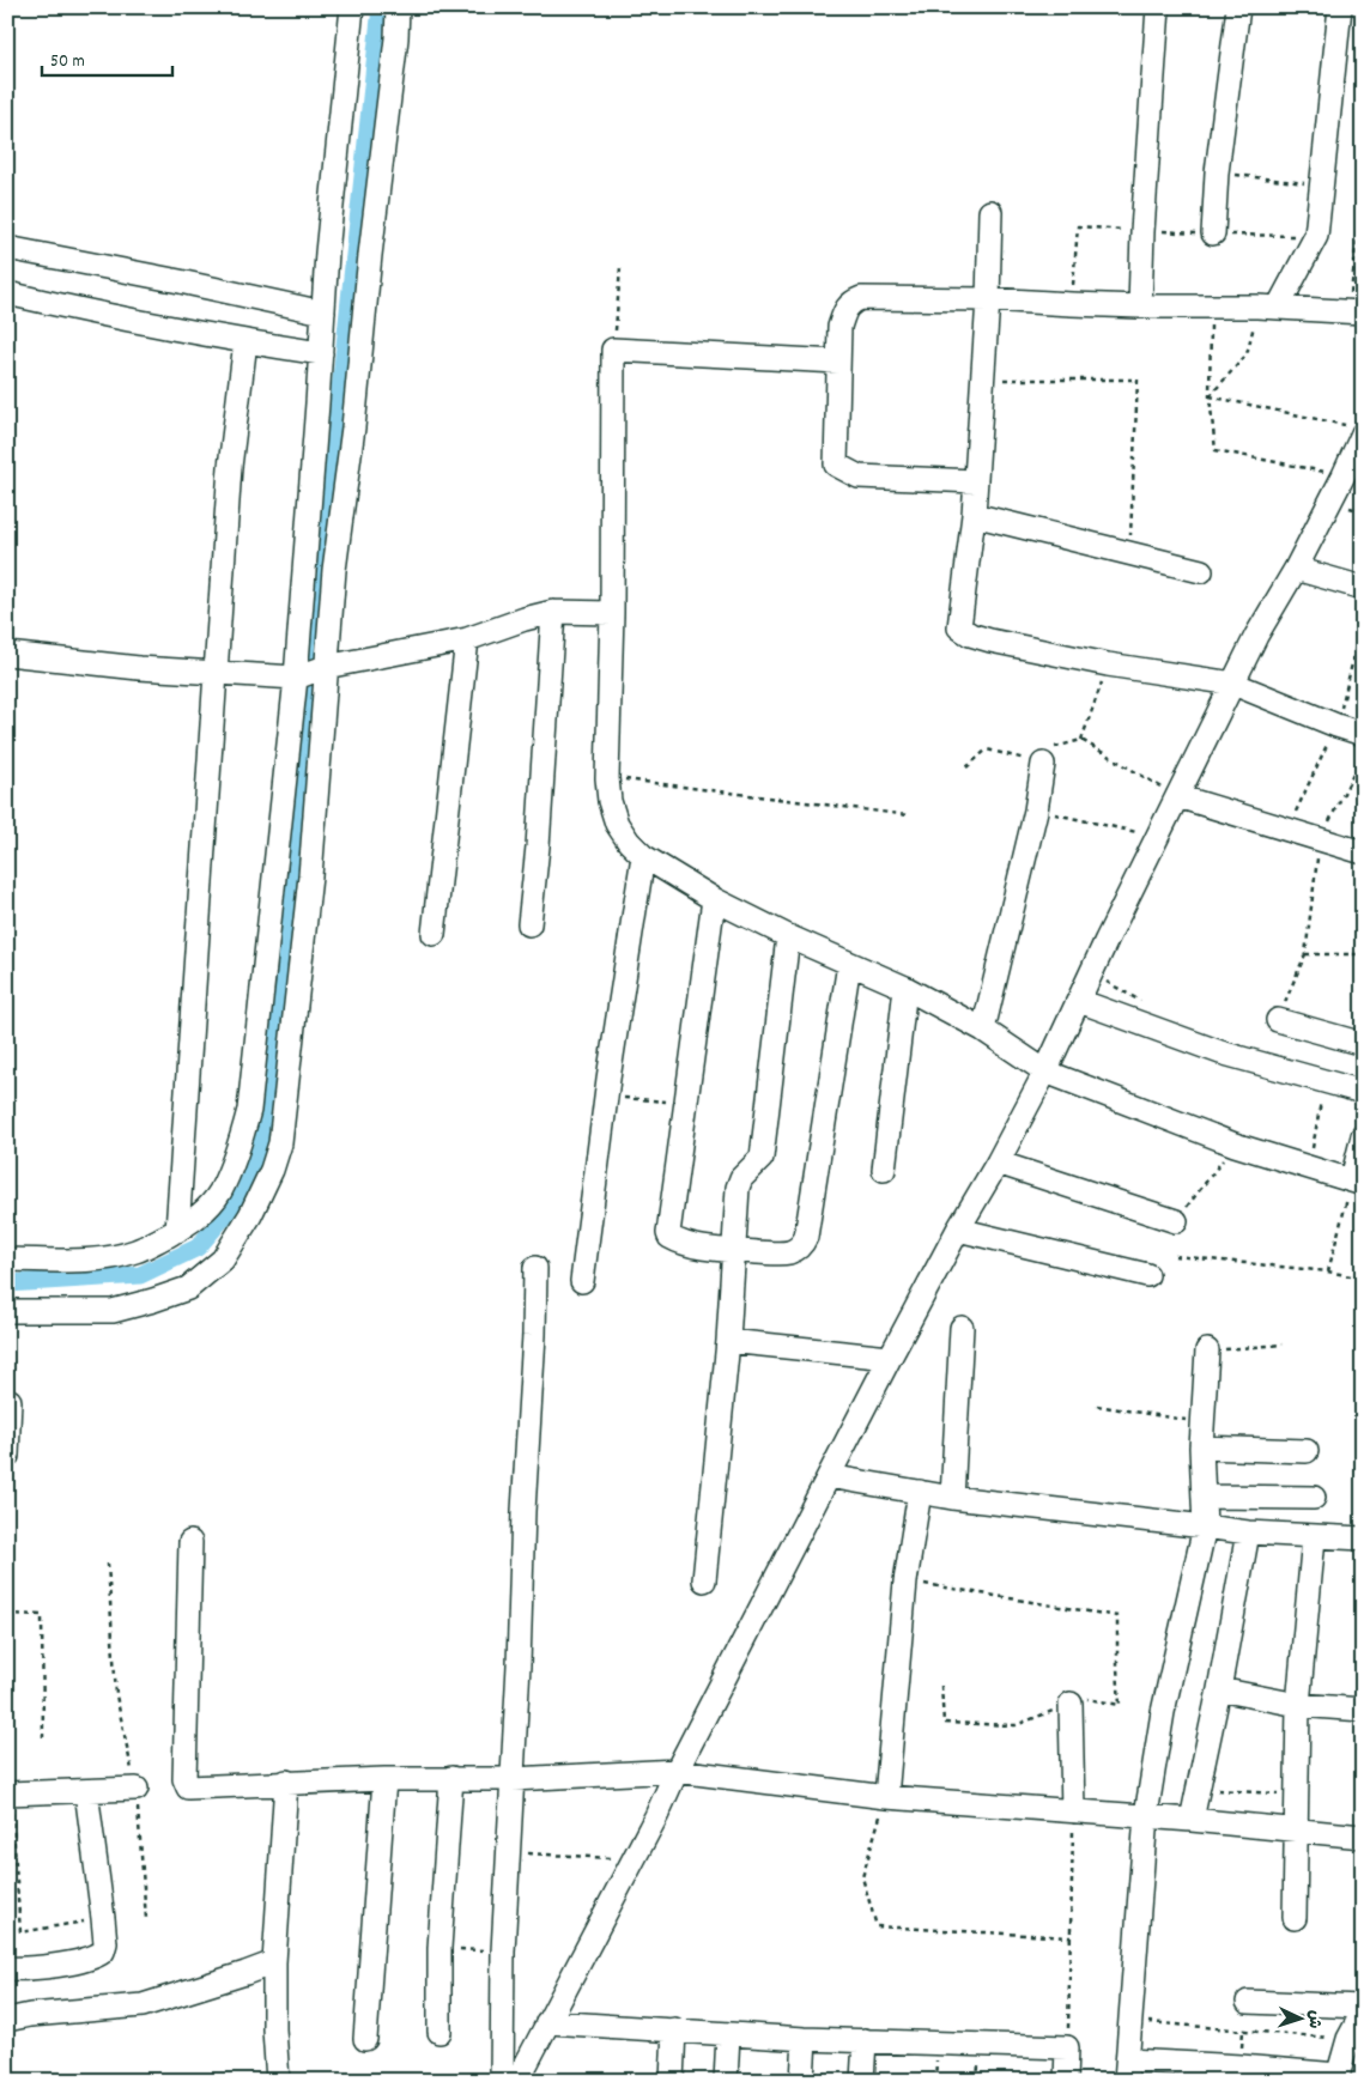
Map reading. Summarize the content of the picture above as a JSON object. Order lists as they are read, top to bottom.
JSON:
{
  "scale_bar": "50 m",
  "north": "right"
}
